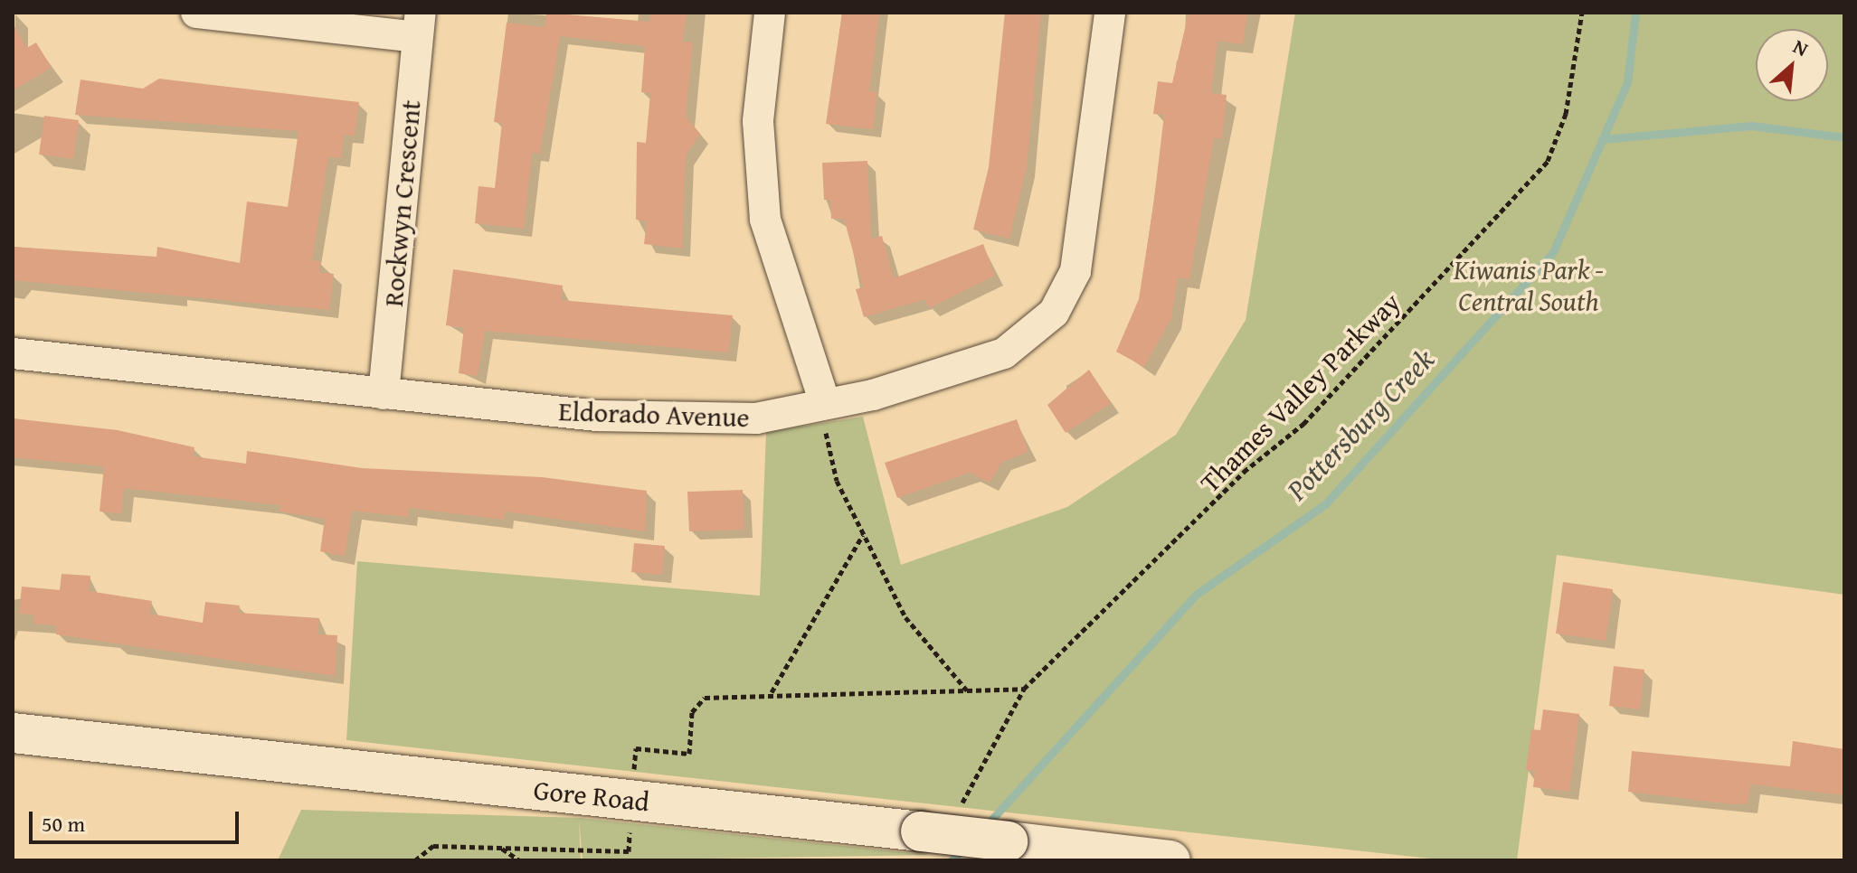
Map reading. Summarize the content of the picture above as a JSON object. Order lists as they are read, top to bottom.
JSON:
{
  "streets": {
    "main road": ["Gore Road"],
    "street": ["Rockwyn Crescent", "Eldorado Avenue"],
    "path": ["Thames Valley Parkway"]
  },
  "crossings": [
    ["Rockwyn Crescent", "Eldorado Avenue"]
  ],
  "water": ["Pottersburg Creek"],
  "parks": ["Kiwanis Park - Central South"],
  "scale_bar": "50 m",
  "north": "top right"
}
